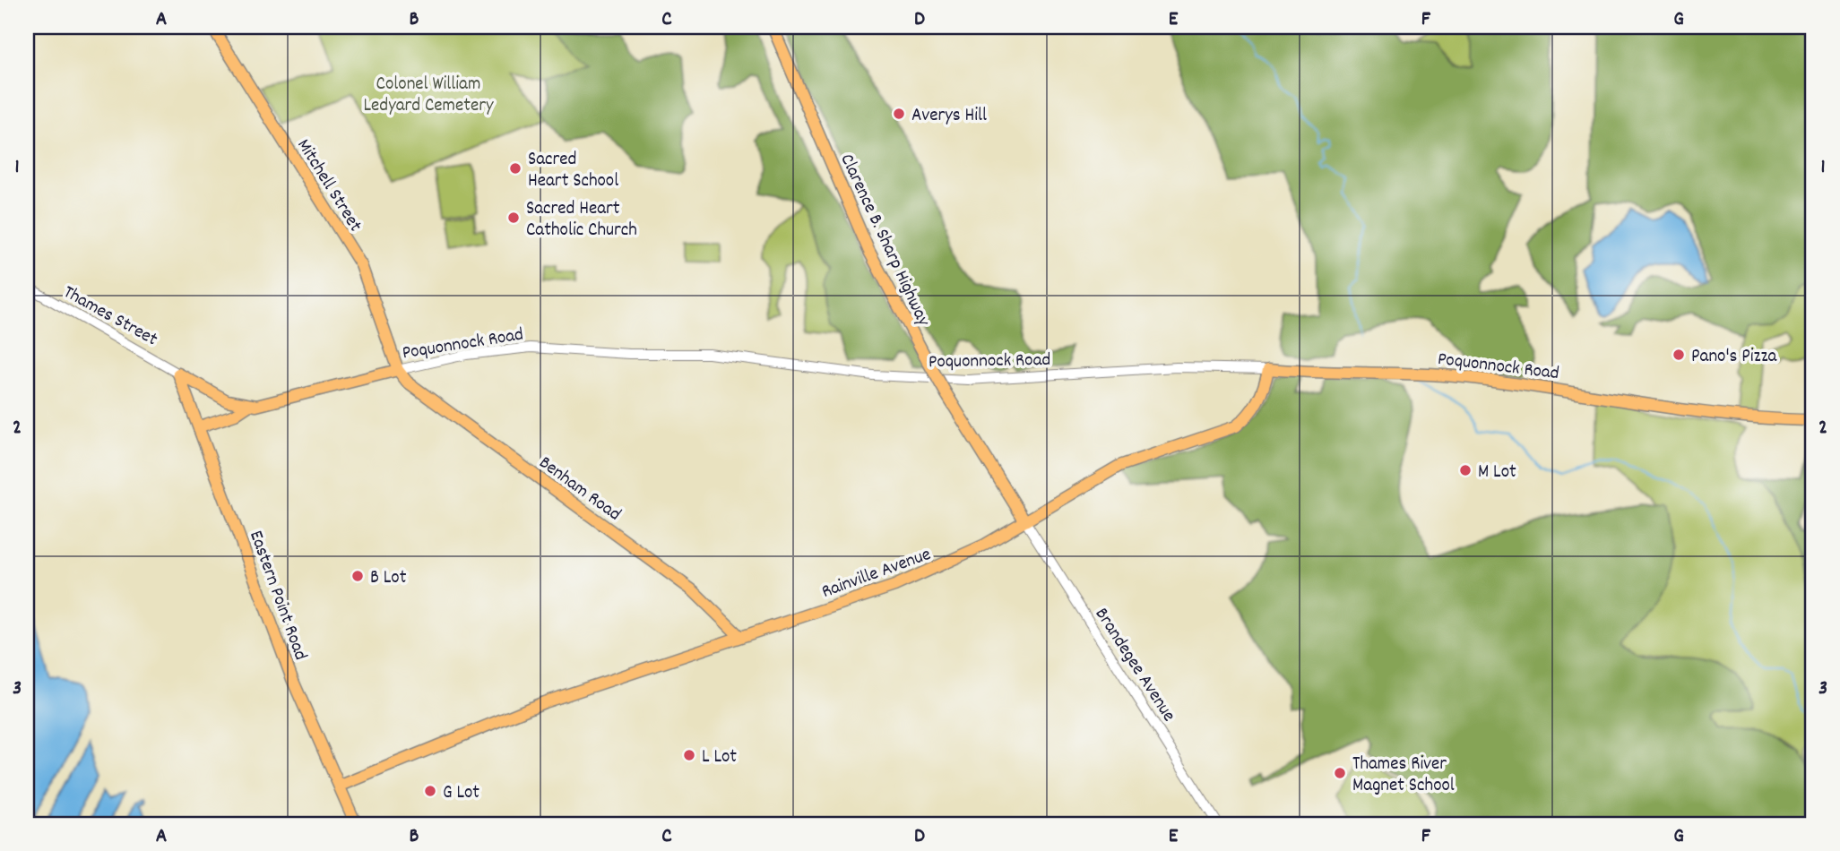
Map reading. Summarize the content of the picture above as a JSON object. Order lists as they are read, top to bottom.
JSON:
{
  "streets": {
    "main road": [
      "Mitchell Street",
      "Clarence B. Sharp Highway",
      "Poquonnock Road",
      "Benham Road",
      "Rainville Avenue",
      "Eastern Point Road"
    ],
    "street": ["Thames Street", "Brandegee Avenue"]
  },
  "crossings": [
    ["Mitchell Street", "Poquonnock Road"],
    ["Mitchell Street", "Benham Road"],
    ["Clarence B. Sharp Highway", "Rainville Avenue"],
    ["Clarence B. Sharp Highway", "Brandegee Avenue"],
    ["Thames Street", "Poquonnock Road"],
    ["Thames Street", "Eastern Point Road"],
    ["Poquonnock Road", "Benham Road"],
    ["Poquonnock Road", "Rainville Avenue"],
    ["Poquonnock Road", "Eastern Point Road"],
    ["Benham Road", "Rainville Avenue"],
    ["Rainville Avenue", "Eastern Point Road"],
    ["Rainville Avenue", "Brandegee Avenue"]
  ],
  "parks": ["Colonel William Ledyard Cemetery"],
  "places": [
    "Averys Hill",
    "Sacred Heart School",
    "Sacred Heart Catholic Church",
    "Pano's Pizza",
    "M Lot",
    "B Lot",
    "L Lot",
    "Thames River Magnet School",
    "G Lot"
  ],
  "grid": {
    "columns": [
      "A",
      "B",
      "C",
      "D",
      "E",
      "F",
      "G"
    ],
    "rows": ["1", "2", "3"]
  }
}
